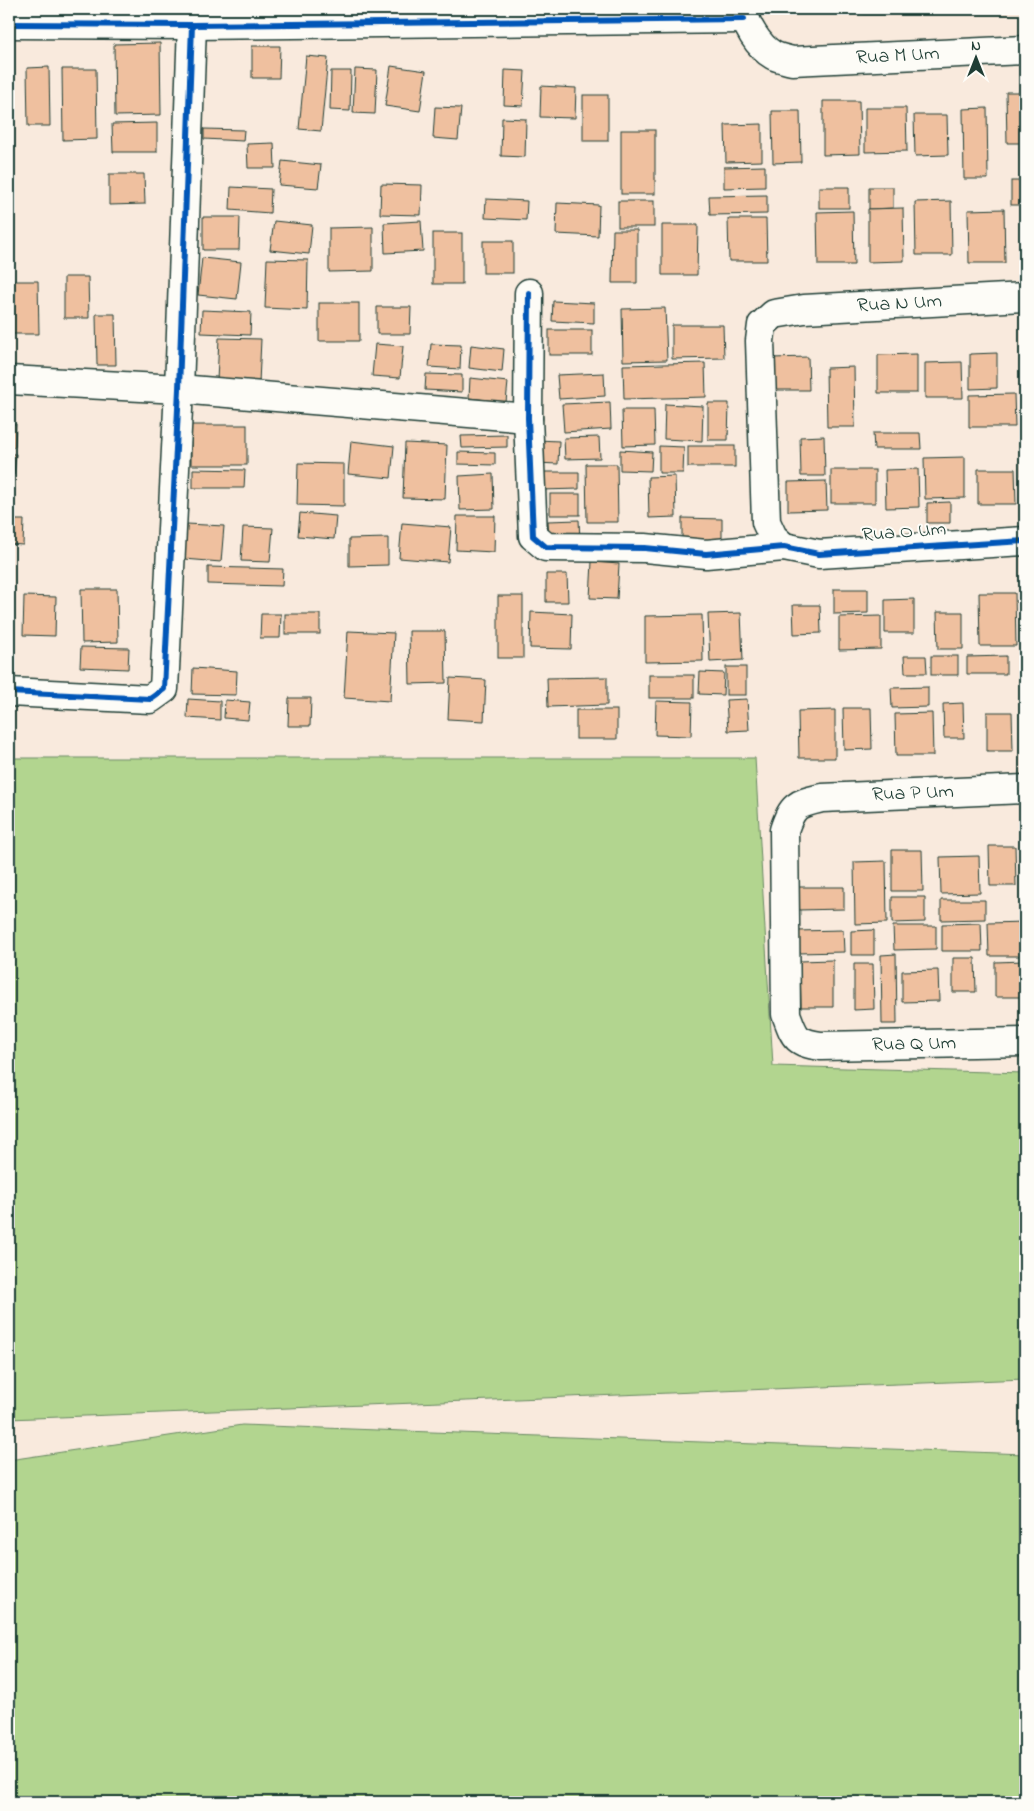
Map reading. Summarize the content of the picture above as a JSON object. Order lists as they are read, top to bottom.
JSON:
{
  "streets": {
    "street": [
      "Rua M Um",
      "Rua N Um",
      "Rua O Um",
      "Rua P Um",
      "Rua Q Um"
    ]
  },
  "crossings": [
    ["Rua N Um", "Rua O Um"],
    ["Rua P Um", "Rua Q Um"]
  ],
  "north": "top"
}
